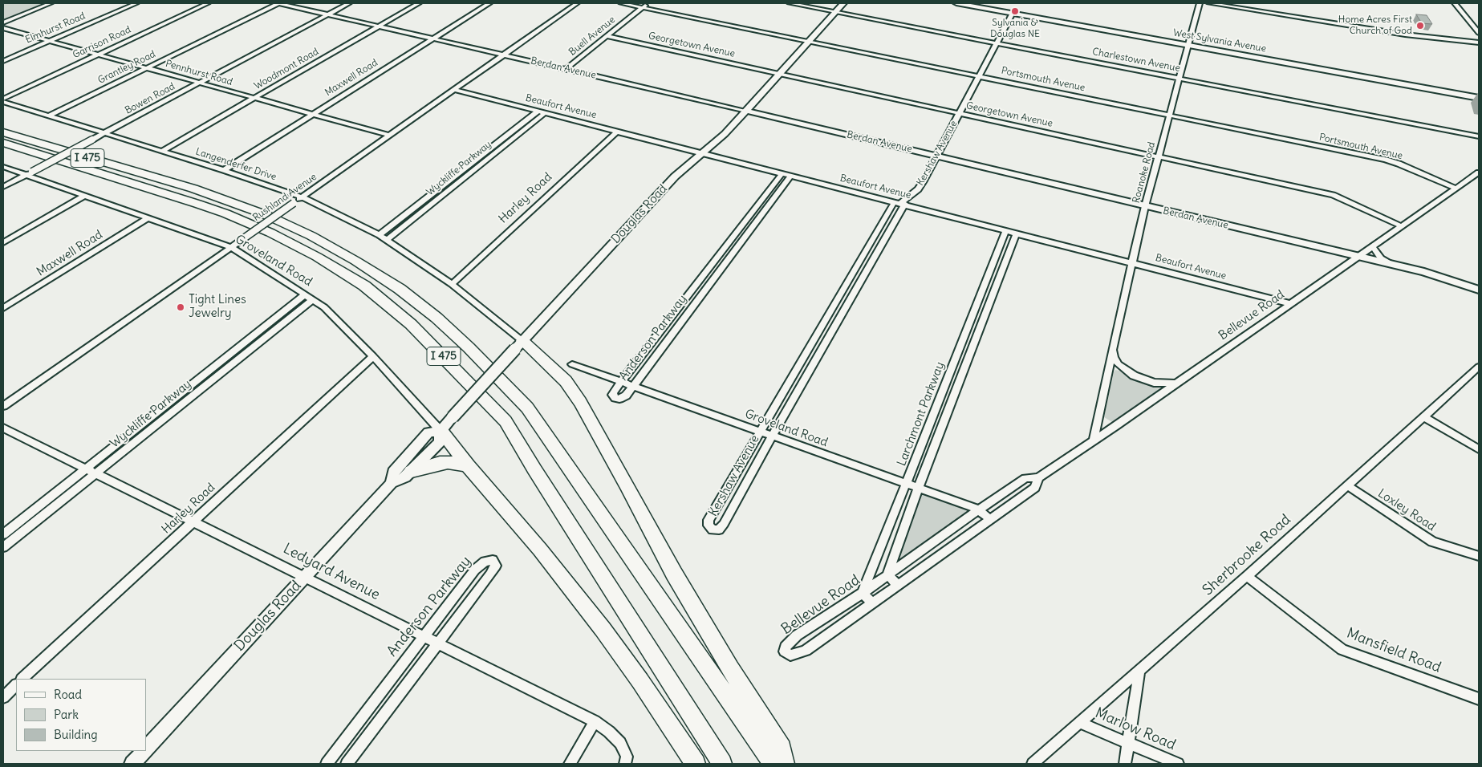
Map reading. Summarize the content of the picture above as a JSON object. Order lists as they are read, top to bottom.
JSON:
{
  "streets": {
    "highway": ["I 475"],
    "street": [
      "Elmhurst Road",
      "Buell Avenue",
      "West Sylvania Avenue",
      "Garrison Road",
      "Georgetown Avenue",
      "Charlestown Avenue",
      "Grantley Road",
      "Berdan Avenue",
      "Woodmont Road",
      "Pennhurst Road",
      "Maxwell Road",
      "Portsmouth Avenue",
      "Bowen Road",
      "Beaufort Avenue",
      "Kershaw Avenue",
      "Langenderfer Drive",
      "Wyckliffe Parkway",
      "Roanoke Road",
      "Rushland Avenue",
      "Harley Road",
      "Douglas Road",
      "Groveland Road",
      "Bellevue Road",
      "Anderson Parkway",
      "Larchmont Parkway",
      "Loxley Road",
      "Sherbrooke Road",
      "Ledyard Avenue",
      "Mansfield Road",
      "Marlow Road"
    ]
  },
  "crossings": [
    ["Elmhurst Road", "Pennhurst Road"],
    ["Buell Avenue", "Georgetown Avenue"],
    ["Buell Avenue", "Berdan Avenue"],
    ["Buell Avenue", "Portsmouth Avenue"],
    ["West Sylvania Avenue", "Kershaw Avenue"],
    ["West Sylvania Avenue", "Roanoke Road"],
    ["Garrison Road", "Pennhurst Road"],
    ["Georgetown Avenue", "Kershaw Avenue"],
    ["Georgetown Avenue", "Roanoke Road"],
    ["Georgetown Avenue", "Douglas Road"],
    ["Georgetown Avenue", "Bellevue Road"],
    ["Charlestown Avenue", "Kershaw Avenue"],
    ["Charlestown Avenue", "Roanoke Road"],
    ["Charlestown Avenue", "Douglas Road"],
    ["Grantley Road", "Berdan Avenue"],
    ["Grantley Road", "Pennhurst Road"],
    ["Grantley Road", "Langenderfer Drive"],
    ["Berdan Avenue", "Woodmont Road"],
    ["Berdan Avenue", "Maxwell Road"],
    ["Berdan Avenue", "Bowen Road"],
    ["Berdan Avenue", "Kershaw Avenue"],
    ["Berdan Avenue", "Roanoke Road"],
    ["Berdan Avenue", "Rushland Avenue"],
    ["Berdan Avenue", "Douglas Road"],
    ["Berdan Avenue", "Bellevue Road"],
    ["Woodmont Road", "Pennhurst Road"],
    ["Woodmont Road", "Langenderfer Drive"],
    ["Pennhurst Road", "Maxwell Road"],
    ["Pennhurst Road", "Bowen Road"],
    ["Pennhurst Road", "Rushland Avenue"],
    ["Maxwell Road", "Langenderfer Drive"],
    ["Maxwell Road", "Groveland Road"],
    ["Portsmouth Avenue", "Kershaw Avenue"],
    ["Portsmouth Avenue", "Roanoke Road"],
    ["Portsmouth Avenue", "Douglas Road"],
    ["Portsmouth Avenue", "Bellevue Road"],
    ["Bowen Road", "Langenderfer Drive"],
    ["Bowen Road", "Groveland Road"],
    ["Beaufort Avenue", "Kershaw Avenue"],
    ["Beaufort Avenue", "Wyckliffe Parkway"],
    ["Beaufort Avenue", "Roanoke Road"],
    ["Beaufort Avenue", "Rushland Avenue"],
    ["Beaufort Avenue", "Harley Road"],
    ["Beaufort Avenue", "Douglas Road"],
    ["Beaufort Avenue", "Bellevue Road"],
    ["Beaufort Avenue", "Anderson Parkway"],
    ["Beaufort Avenue", "Larchmont Parkway"],
    ["Kershaw Avenue", "Groveland Road"],
    ["Langenderfer Drive", "Wyckliffe Parkway"],
    ["Langenderfer Drive", "Rushland Avenue"],
    ["Langenderfer Drive", "Harley Road"],
    ["Langenderfer Drive", "Douglas Road"],
    ["Wyckliffe Parkway", "Groveland Road"],
    ["Wyckliffe Parkway", "Ledyard Avenue"],
    ["Roanoke Road", "Bellevue Road"],
    ["Rushland Avenue", "Groveland Road"],
    ["Harley Road", "Groveland Road"],
    ["Harley Road", "Ledyard Avenue"],
    ["Douglas Road", "Groveland Road"],
    ["Douglas Road", "Ledyard Avenue"],
    ["Groveland Road", "Bellevue Road"],
    ["Groveland Road", "Anderson Parkway"],
    ["Groveland Road", "Larchmont Parkway"],
    ["Bellevue Road", "Larchmont Parkway"],
    ["Anderson Parkway", "Ledyard Avenue"],
    ["Loxley Road", "Sherbrooke Road"],
    ["Sherbrooke Road", "Mansfield Road"],
    ["Sherbrooke Road", "Marlow Road"]
  ],
  "places": ["Sylvania & Douglas NE", "Home Acres First Church of God", "Tight Lines Jewelry"],
  "legend": ["Road", "Park", "Building"]
}
